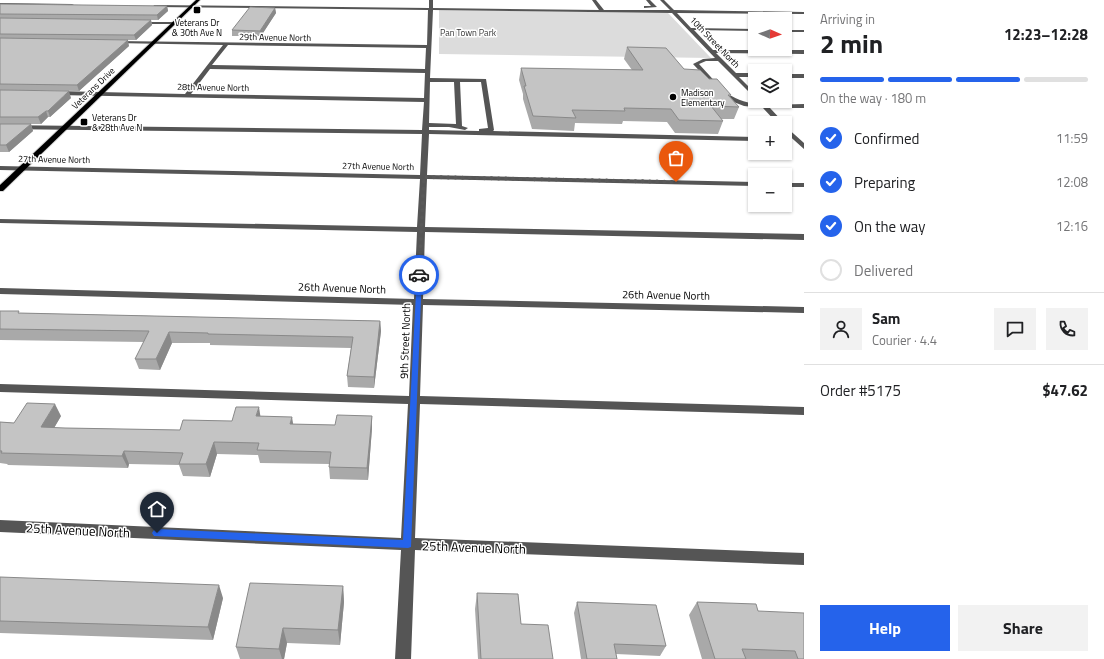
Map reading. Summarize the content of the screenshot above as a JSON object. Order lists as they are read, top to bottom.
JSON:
{
  "streets": {
    "main road": ["Veterans Drive"],
    "street": [
      "29th Avenue North",
      "10th Street North",
      "28th Avenue North",
      "27th Avenue North",
      "26th Avenue North",
      "9th Street North",
      "25th Avenue North"
    ]
  },
  "crossings": [
    ["29th Avenue North", "Veterans Drive"],
    ["29th Avenue North", "9th Street North"],
    ["28th Avenue North", "Veterans Drive"],
    ["28th Avenue North", "9th Street North"],
    ["Veterans Drive", "27th Avenue North"],
    ["27th Avenue North", "9th Street North"],
    ["26th Avenue North", "9th Street North"],
    ["9th Street North", "25th Avenue North"]
  ],
  "parks": ["Pan Town Park"],
  "places": {
    "transit": ["Veterans Dr & 30th Ave N", "Veterans Dr & 28th Ave N"],
    "other": ["Madison Elementary"]
  },
  "north": "right",
  "page": {
    "heading": ["2 min", "Arriving in", "12:23–12:28"],
    "panel": [
      "Sam",
      "Courier · 4.4",
      "Order #5175",
      "$47.62"
    ],
    "map_buttons": ["+", "−"],
    "bar": "On the way · 180 m",
    "list": [
      ["Confirmed", "11:59"],
      ["Preparing", "12:08"],
      ["On the way", "12:16"],
      "Delivered"
    ],
    "buttons": ["Help", "Share"]
  }
}
